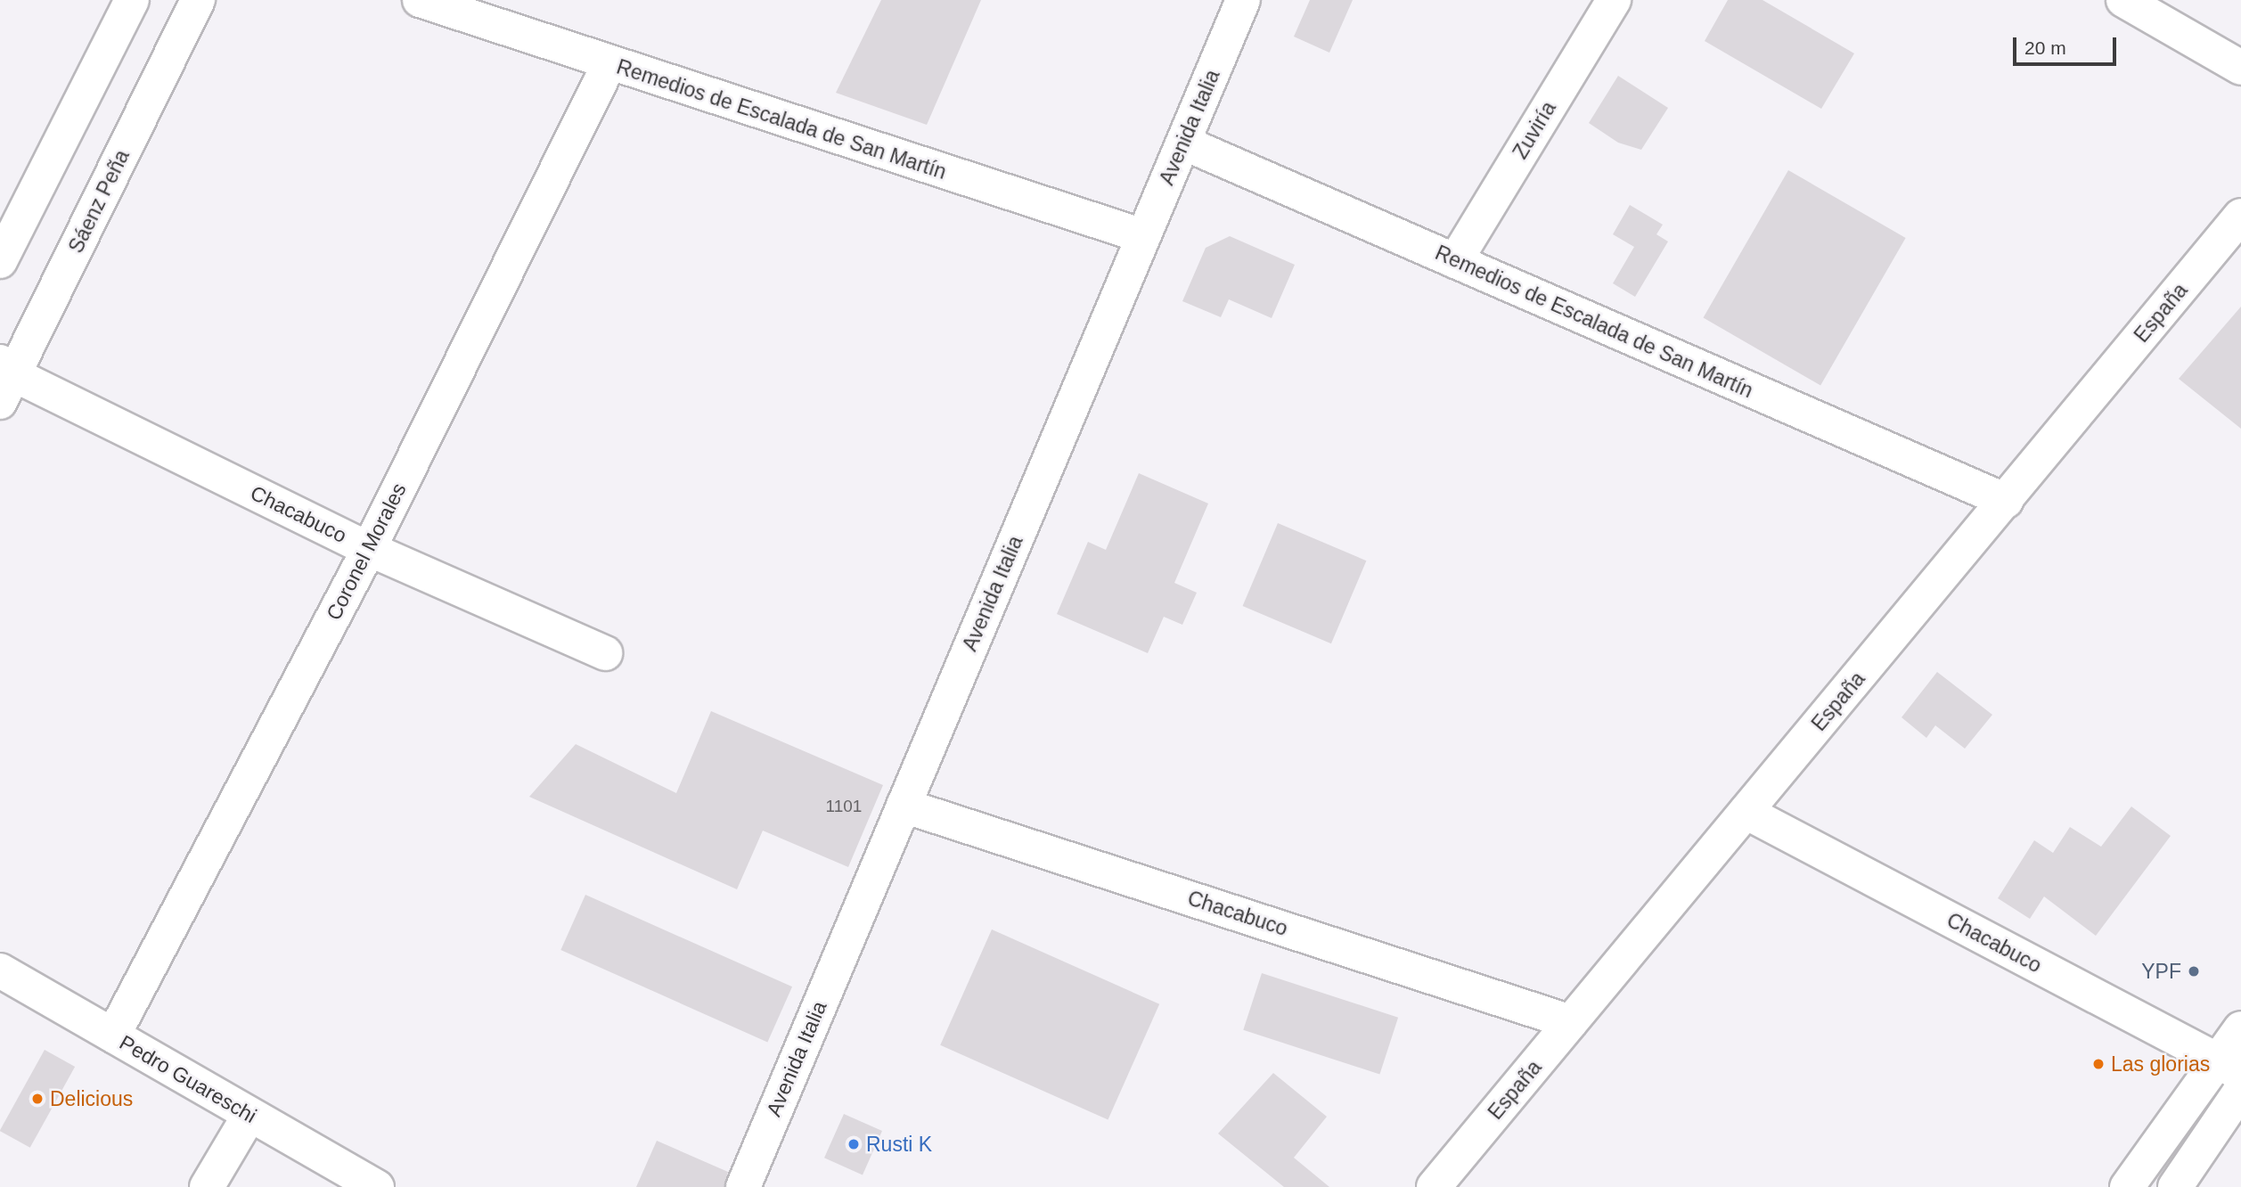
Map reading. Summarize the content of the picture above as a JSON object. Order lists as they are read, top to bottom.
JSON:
{
  "streets": {
    "street": [
      "Remedios de Escalada de San Martín",
      "Avenida Italia",
      "Zuviría",
      "Sáenz Peña",
      "España",
      "Chacabuco",
      "Coronel Morales",
      "Pedro Guareschi"
    ]
  },
  "crossings": [
    ["Remedios de Escalada de San Martín", "Avenida Italia"],
    ["Remedios de Escalada de San Martín", "Zuviría"],
    ["Remedios de Escalada de San Martín", "España"],
    ["Remedios de Escalada de San Martín", "Coronel Morales"],
    ["Avenida Italia", "Chacabuco"],
    ["Sáenz Peña", "Chacabuco"],
    ["España", "Chacabuco"],
    ["Chacabuco", "Coronel Morales"],
    ["Coronel Morales", "Pedro Guareschi"]
  ],
  "places": [
    "YPF",
    "Las glorias",
    "Delicious",
    "Rusti K"
  ],
  "house_numbers": ["1101"],
  "scale_bar": "20 m"
}
